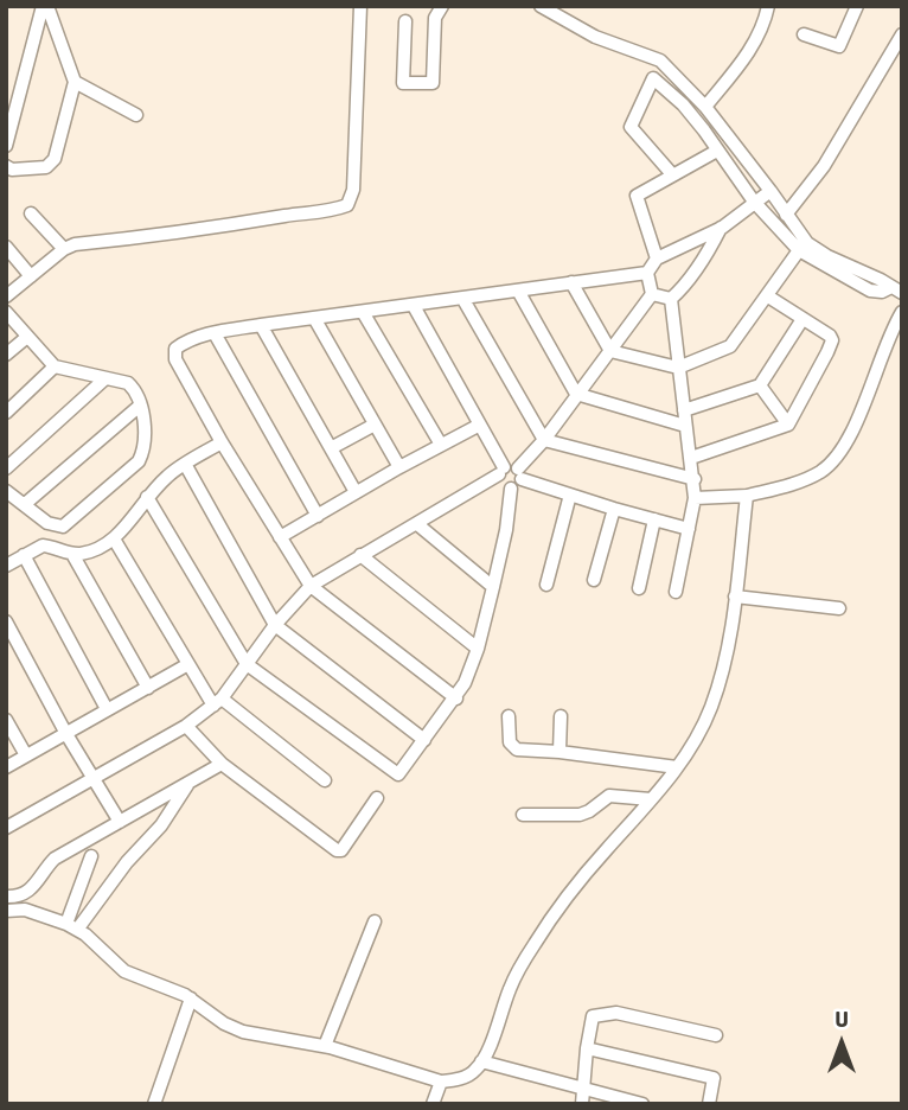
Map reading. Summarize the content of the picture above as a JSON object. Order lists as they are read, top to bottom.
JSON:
{
  "north": "top"
}
